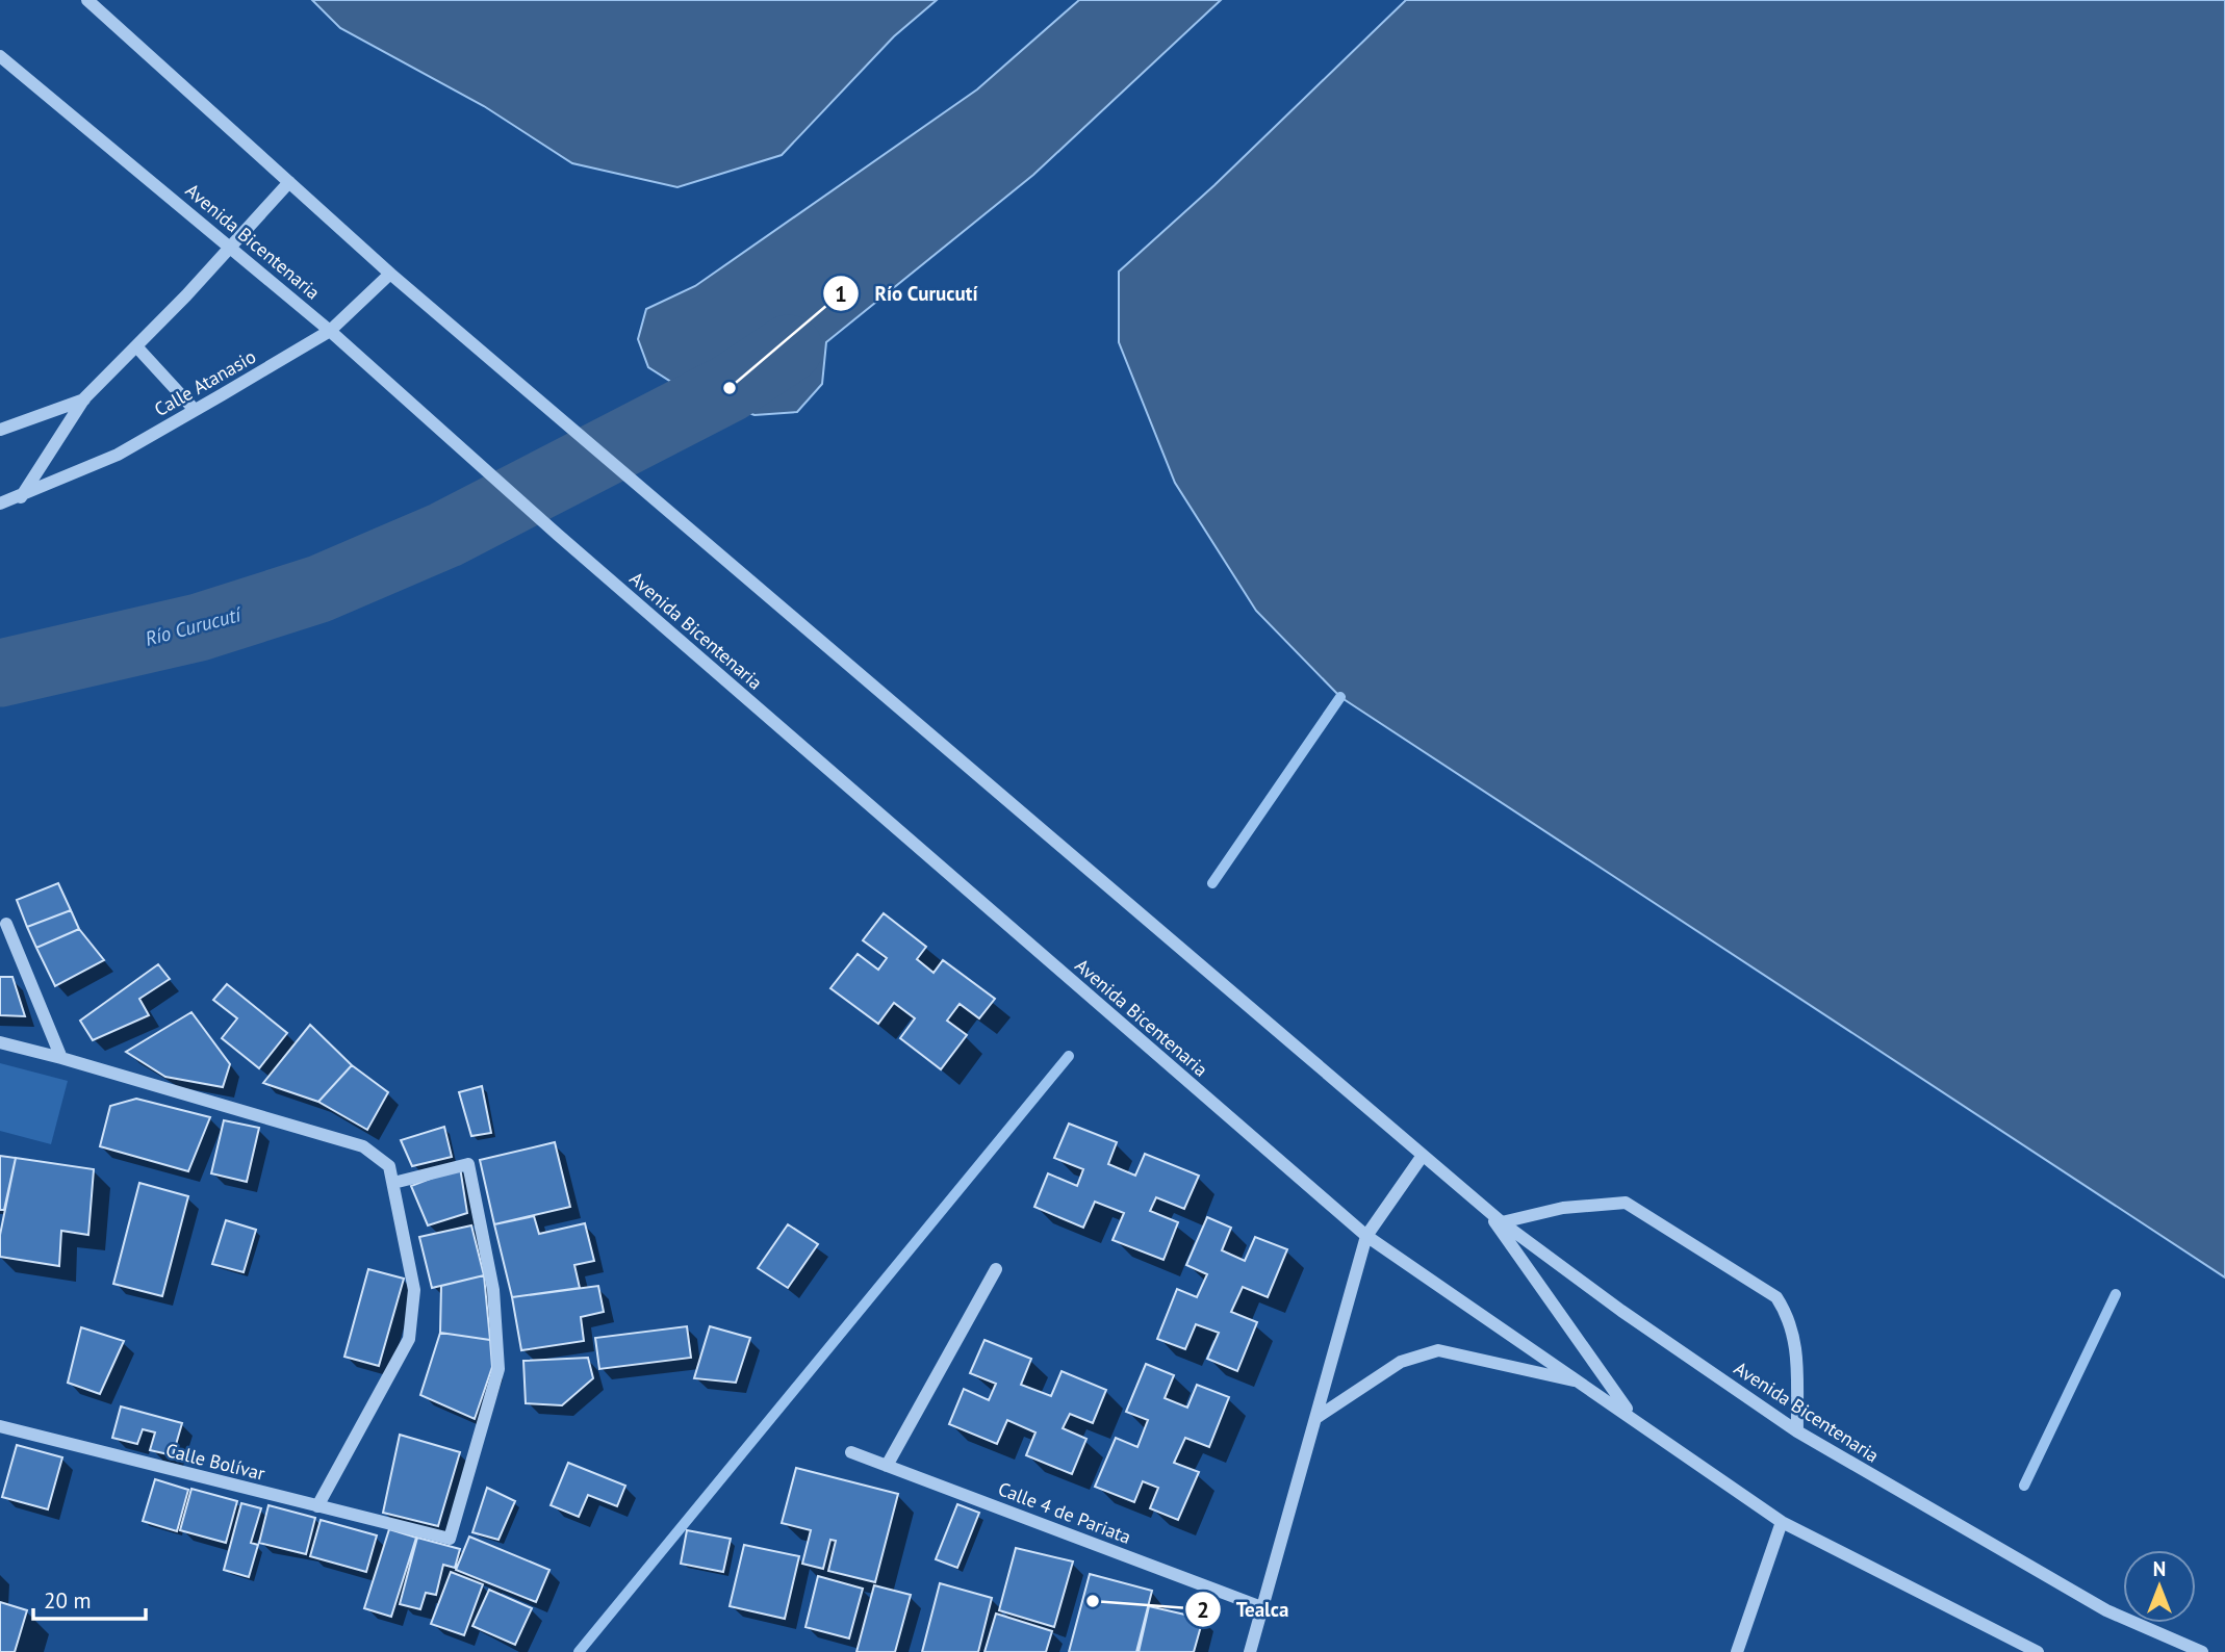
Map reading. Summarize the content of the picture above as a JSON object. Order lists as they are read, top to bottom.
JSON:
{
  "streets": {
    "street": [
      "Avenida Bicentenaria",
      "Calle Atanasio",
      "Calle Bolívar",
      "Calle 4 de Pariata"
    ]
  },
  "crossings": [
    ["Avenida Bicentenaria", "Calle Atanasio"]
  ],
  "water": ["Río Curucutí"],
  "places": ["Río Curucutí", "Tealca"],
  "scale_bar": "20 m",
  "north": "top"
}
